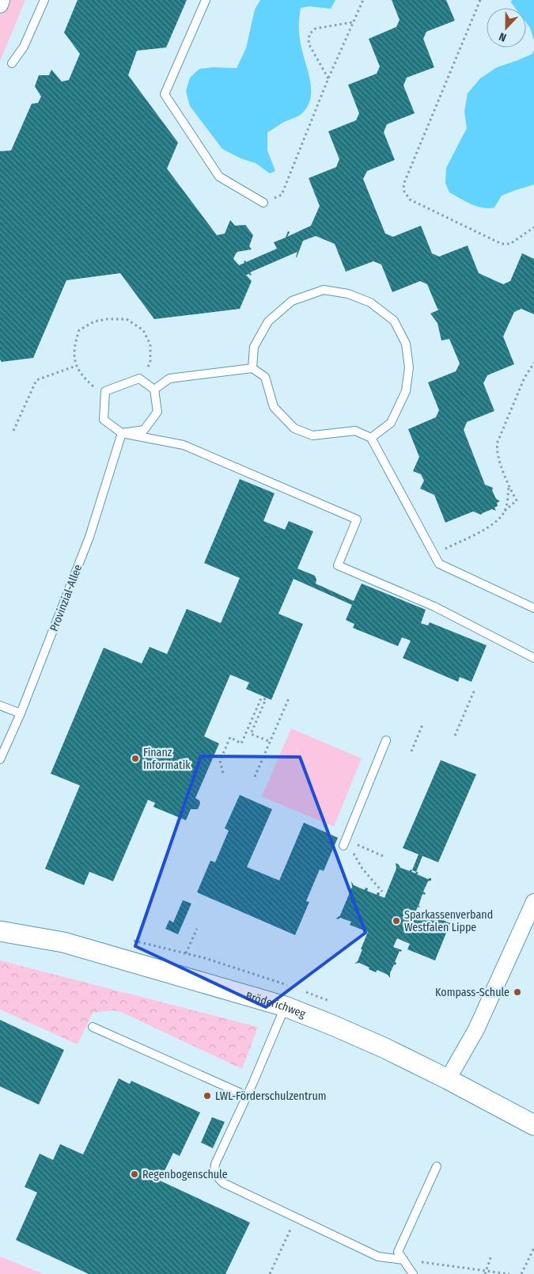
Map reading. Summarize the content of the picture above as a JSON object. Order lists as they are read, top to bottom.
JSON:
{
  "streets": {
    "street": ["Bröderichweg"],
    "lane": ["Provinzial-Allee"]
  },
  "places": [
    "Finanz Informatik",
    "Sparkassenverband Westfalen Lippe",
    "Kompass-Schule",
    "LWL-Förderschulzentrum",
    "Regenbogenschule"
  ],
  "north": "bottom"
}
